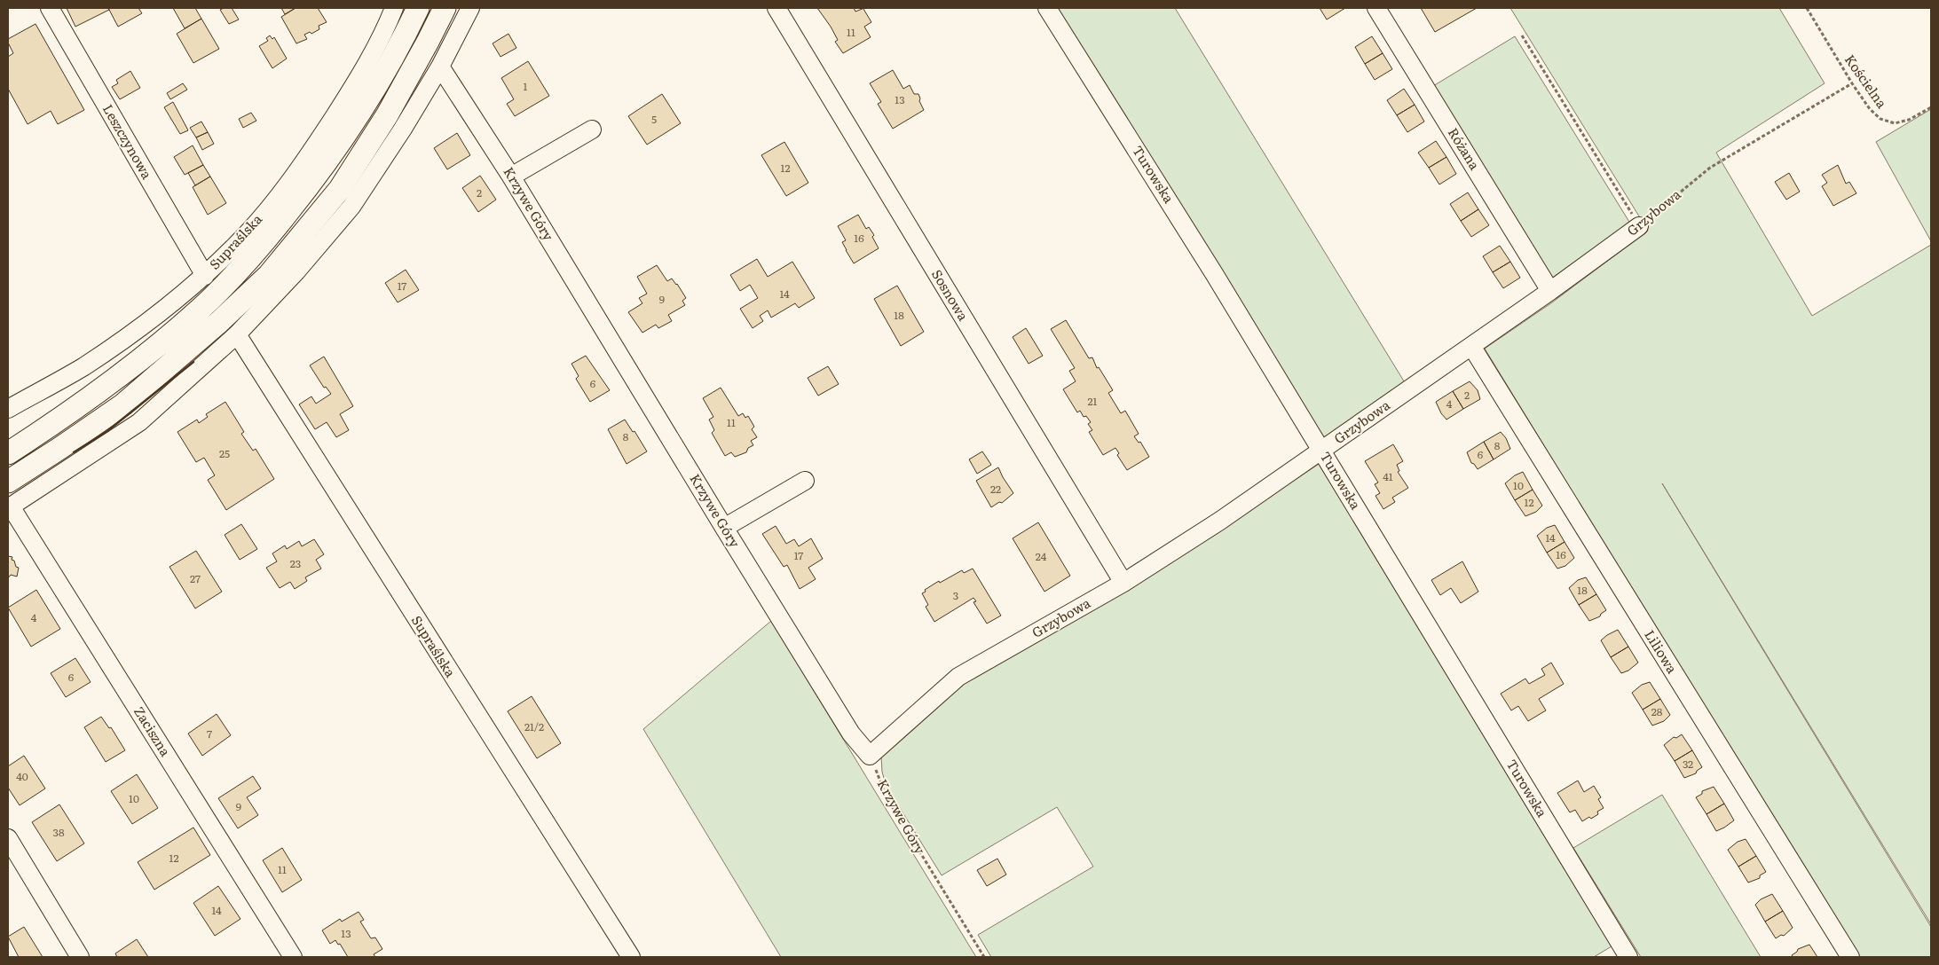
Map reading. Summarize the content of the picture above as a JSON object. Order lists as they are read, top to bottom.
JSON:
{
  "streets": {
    "street": [
      "Leszczynowa",
      "Różana",
      "Turowska",
      "Krzywe Góry",
      "Grzybowa",
      "Supraślska",
      "Sosnowa",
      "Liliowa",
      "Zaciszna"
    ],
    "path": ["Kościelna"]
  },
  "crossings": [
    ["Kościelna", "Grzybowa"],
    ["Leszczynowa", "Supraślska"],
    ["Różana", "Grzybowa"],
    ["Turowska", "Grzybowa"],
    ["Krzywe Góry", "Grzybowa"],
    ["Grzybowa", "Sosnowa"],
    ["Grzybowa", "Liliowa"]
  ],
  "house_numbers": [
    "11",
    "1",
    "13",
    "5",
    "12",
    "2",
    "16",
    "17",
    "14",
    "9",
    "18",
    "6",
    "2",
    "21",
    "4",
    "11",
    "8",
    "8",
    "25",
    "6",
    "41",
    "10",
    "22",
    "12",
    "14",
    "16",
    "17",
    "24",
    "23",
    "27",
    "18",
    "3",
    "4",
    "6",
    "28",
    "21/2",
    "7",
    "32",
    "40",
    "10",
    "9",
    "38",
    "12",
    "11",
    "14",
    "13"
  ]
}
